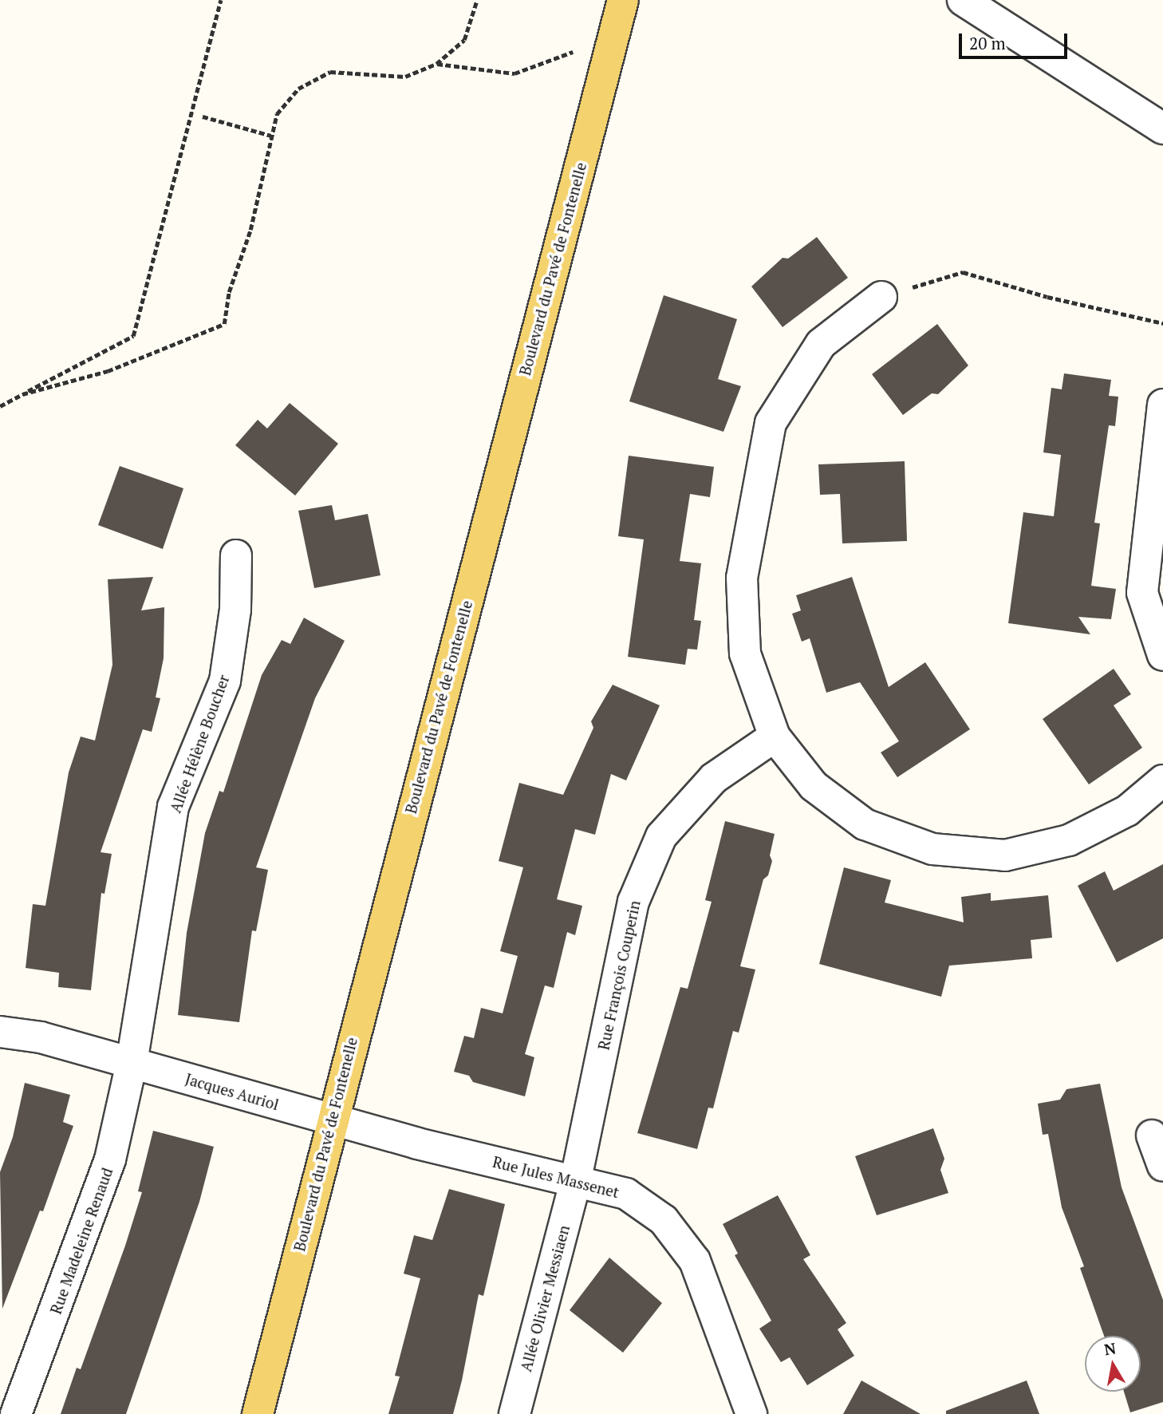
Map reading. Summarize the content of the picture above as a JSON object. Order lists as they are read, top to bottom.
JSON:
{
  "streets": {
    "main road": ["Boulevard du Pavé de Fontenelle"],
    "street": [
      "Allée Hélène Boucher",
      "Rue François Couperin",
      "Jacques Auriol",
      "Rue Jules Massenet",
      "Rue Madeleine Renaud",
      "Allée Olivier Messiaen"
    ]
  },
  "crossings": [
    ["Boulevard du Pavé de Fontenelle", "Jacques Auriol"],
    ["Boulevard du Pavé de Fontenelle", "Rue Jules Massenet"],
    ["Allée Hélène Boucher", "Jacques Auriol"],
    ["Allée Hélène Boucher", "Rue Madeleine Renaud"],
    ["Rue François Couperin", "Rue Jules Massenet"],
    ["Rue François Couperin", "Allée Olivier Messiaen"],
    ["Jacques Auriol", "Rue Jules Massenet"],
    ["Jacques Auriol", "Rue Madeleine Renaud"],
    ["Rue Jules Massenet", "Allée Olivier Messiaen"]
  ],
  "scale_bar": "20 m",
  "north": "top"
}
